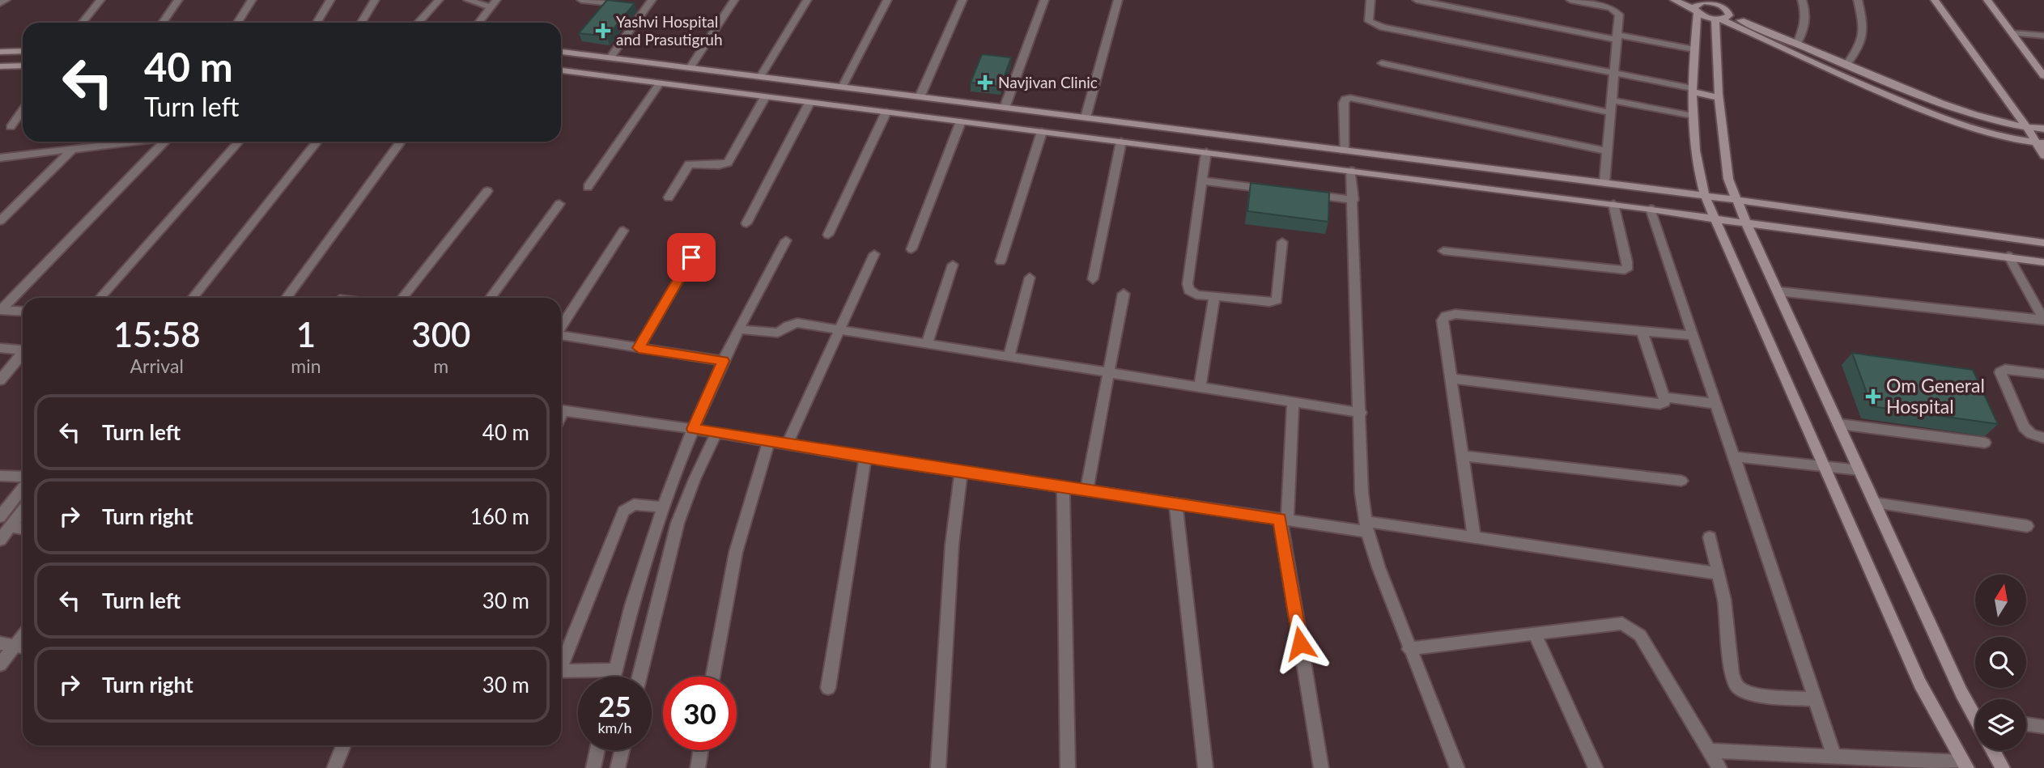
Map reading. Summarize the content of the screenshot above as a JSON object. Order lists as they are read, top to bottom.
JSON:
{
  "places": {
    "health": ["Yashvi Hospital and Prasutigruh", "Navjivan Clinic", "Om General Hospital"]
  },
  "north": "top",
  "page": {
    "turn": ["40 m", "Turn left"],
    "eta": [
      "15:58",
      "Arrival",
      "1",
      "min",
      "300",
      "m"
    ],
    "list": [
      {
        "name": "Turn left",
        "value": "40 m"
      },
      {
        "name": "Turn right",
        "value": "160 m"
      },
      {
        "name": "Turn left",
        "value": "30 m"
      },
      {
        "name": "Turn right",
        "value": "30 m"
      }
    ],
    "speed": "25 km/h",
    "limit": "30"
  }
}
